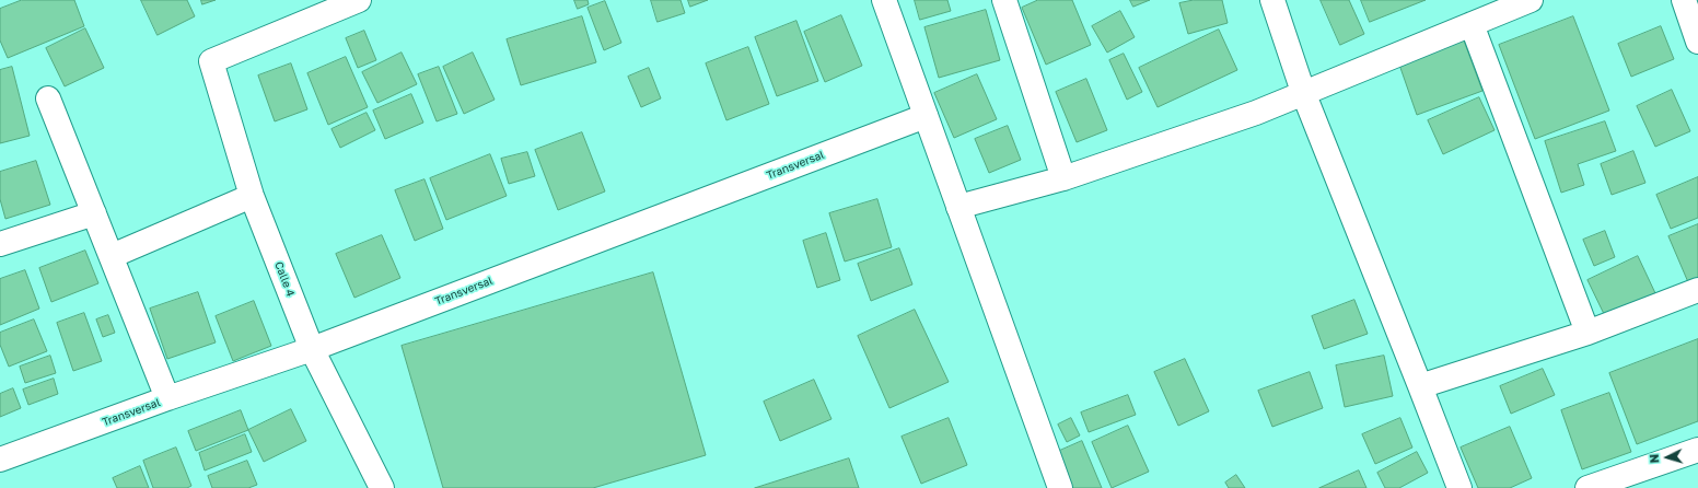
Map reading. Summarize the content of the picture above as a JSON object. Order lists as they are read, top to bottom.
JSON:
{
  "streets": {
    "street": ["Transversal", "Calle 4"]
  },
  "crossings": [
    ["Transversal", "Calle 4"]
  ],
  "north": "left"
}
